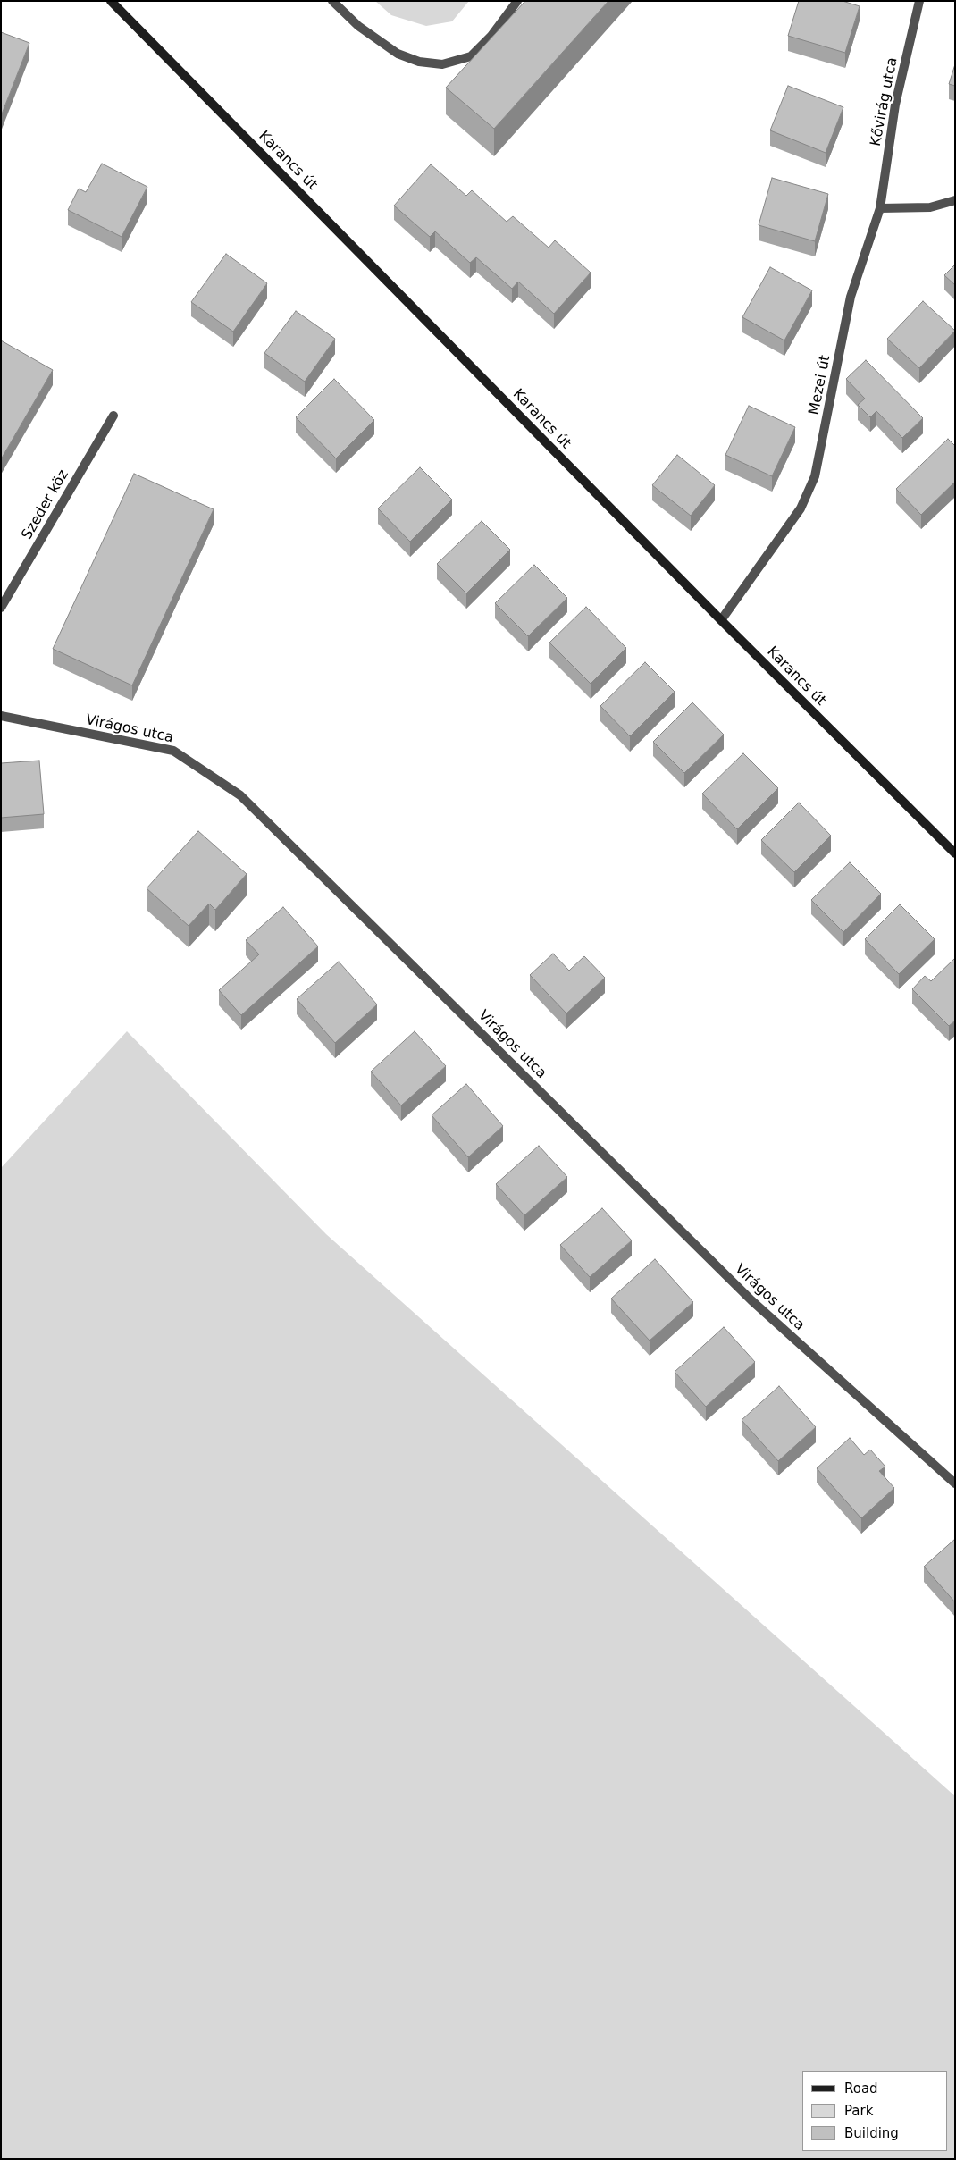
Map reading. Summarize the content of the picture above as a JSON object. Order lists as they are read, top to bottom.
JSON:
{
  "streets": {
    "main road": ["Karancs út"],
    "street": [
      "Kővirág utca",
      "Mezei út",
      "Szeder köz",
      "Virágos utca"
    ]
  },
  "crossings": [
    ["Kővirág utca", "Mezei út"],
    ["Karancs út", "Mezei út"]
  ],
  "legend": ["Road", "Park", "Building"]
}
